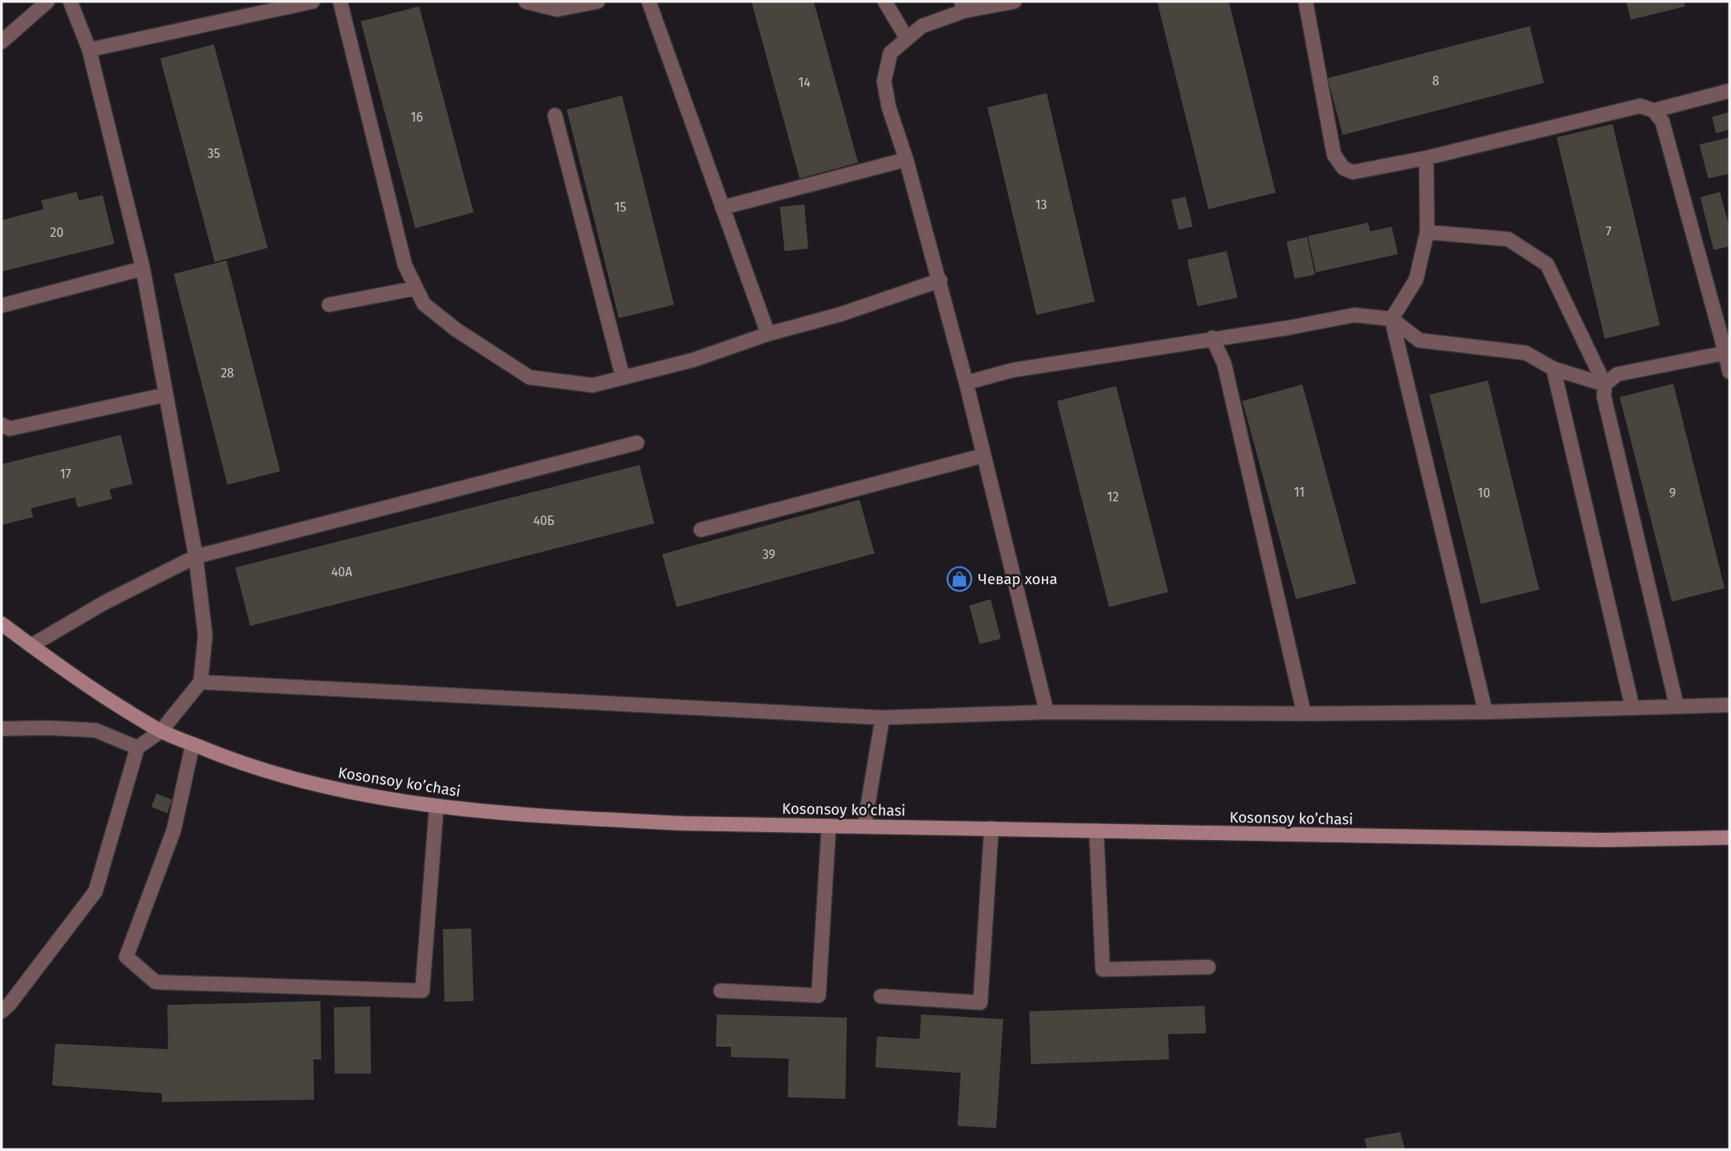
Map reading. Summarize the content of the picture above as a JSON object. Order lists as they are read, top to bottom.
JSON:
{
  "streets": {
    "main road": ["Kosonsoy ko’chasi"]
  },
  "places": {
    "shop": ["Чевар хона"]
  },
  "house_numbers": [
    "8",
    "14",
    "16",
    "35",
    "13",
    "15",
    "7",
    "20",
    "28",
    "17",
    "11",
    "10",
    "9",
    "12",
    "40Б",
    "39",
    "40A"
  ]
}
